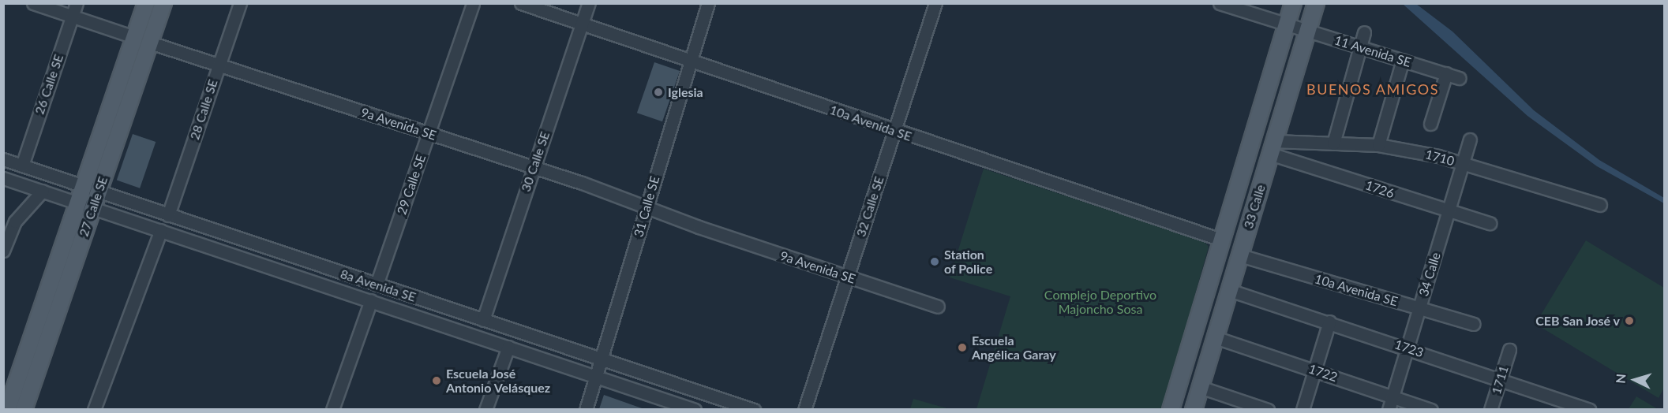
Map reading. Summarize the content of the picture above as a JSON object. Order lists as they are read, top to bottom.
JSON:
{
  "streets": {
    "main road": ["27 Calle SE", "33 Calle"],
    "street": [
      "11 Avenida SE",
      "26 Calle SE",
      "28 Calle SE",
      "10a Avenida SE",
      "9a Avenida SE",
      "1710",
      "30 Calle SE",
      "29 Calle SE",
      "1726",
      "31 Calle SE",
      "32 Calle SE",
      "34 Calle",
      "8a Avenida SE",
      "1723",
      "1722",
      "1711"
    ]
  },
  "crossings": [
    ["11 Avenida SE", "33 Calle"],
    ["26 Calle SE", "8a Avenida SE"],
    ["28 Calle SE", "9a Avenida SE"],
    ["28 Calle SE", "8a Avenida SE"],
    ["10a Avenida SE", "30 Calle SE"],
    ["10a Avenida SE", "31 Calle SE"],
    ["10a Avenida SE", "32 Calle SE"],
    ["10a Avenida SE", "33 Calle"],
    ["10a Avenida SE", "34 Calle"],
    ["9a Avenida SE", "30 Calle SE"],
    ["9a Avenida SE", "29 Calle SE"],
    ["9a Avenida SE", "27 Calle SE"],
    ["9a Avenida SE", "31 Calle SE"],
    ["9a Avenida SE", "32 Calle SE"],
    ["1710", "1726"],
    ["1710", "33 Calle"],
    ["1710", "34 Calle"],
    ["30 Calle SE", "8a Avenida SE"],
    ["29 Calle SE", "8a Avenida SE"],
    ["1726", "33 Calle"],
    ["1726", "34 Calle"],
    ["27 Calle SE", "8a Avenida SE"],
    ["31 Calle SE", "8a Avenida SE"],
    ["33 Calle", "1723"],
    ["33 Calle", "1722"],
    ["34 Calle", "1723"],
    ["34 Calle", "1722"],
    ["1723", "1711"]
  ],
  "districts": ["BUENOS AMIGOS"],
  "parks": ["Complejo Deportivo Majoncho Sosa"],
  "places": [
    "Iglesia",
    "Station of Police",
    "CEB San José v",
    "Escuela Angélica Garay",
    "Escuela José Antonio Velásquez"
  ],
  "north": "left"
}
